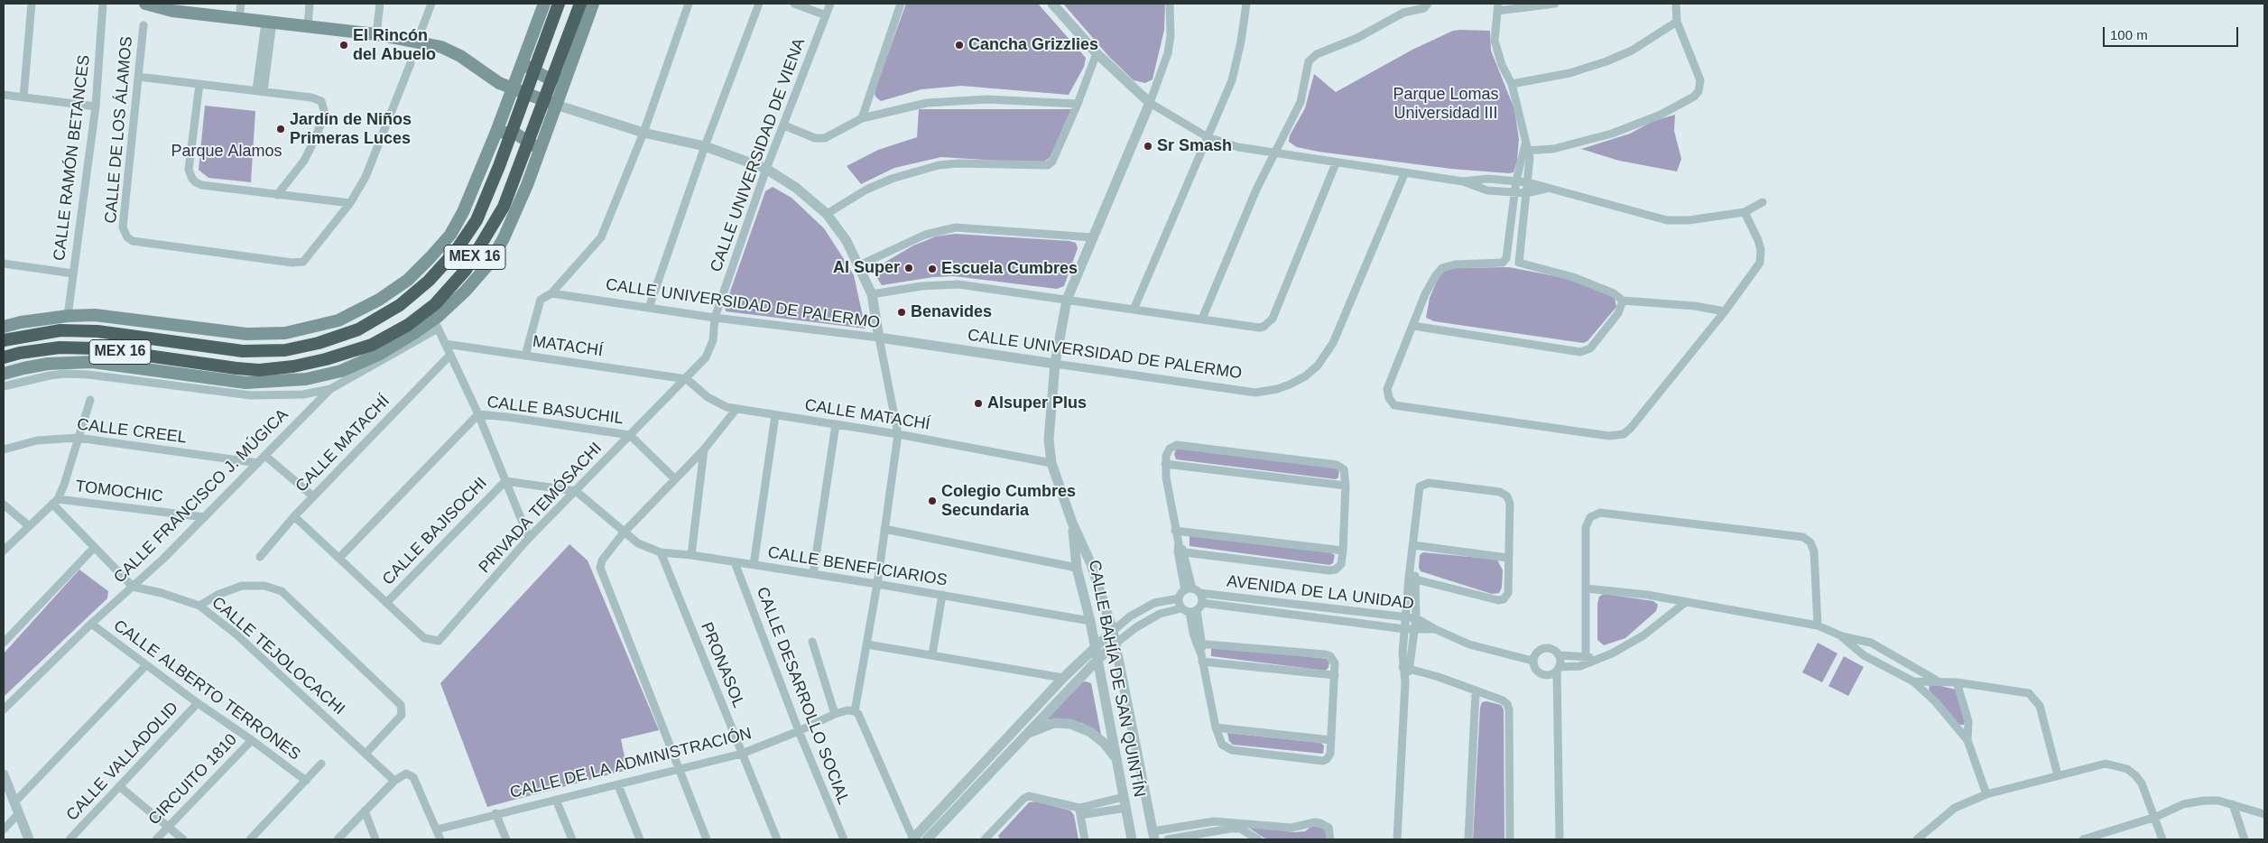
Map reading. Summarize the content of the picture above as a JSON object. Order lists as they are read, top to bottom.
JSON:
{
  "streets": {
    "highway": ["MEX 16"],
    "street": [
      "CALLE DE LOS ÁLAMOS",
      "CALLE UNIVERSIDAD DE VIENA",
      "CALLE RAMÓN BETANCES",
      "CALLE UNIVERSIDAD DE PALERMO",
      "MATACHÍ",
      "CALLE BASUCHIL",
      "CALLE MATACHÍ",
      "CALLE CREEL",
      "TOMOCHIC",
      "CALLE FRANCISCO J. MÚGICA",
      "PRIVADA TEMÓSACHI",
      "CALLE BAJISOCHI",
      "CALLE BENEFICIARIOS",
      "AVENIDA DE LA UNIDAD",
      "CALLE TEJOLOCACHI",
      "PRONASOL",
      "CALLE BAHÍA DE SAN QUINTÍN",
      "CALLE ALBERTO TERRONES",
      "CALLE DESARROLLO SOCIAL",
      "CALLE VALLADOLID",
      "CALLE DE LA ADMINISTRACIÓN",
      "CIRCUITO 1810"
    ]
  },
  "crossings": [
    ["CALLE UNIVERSIDAD DE VIENA", "CALLE UNIVERSIDAD DE PALERMO"],
    ["CALLE UNIVERSIDAD DE VIENA", "MATACHÍ"],
    ["CALLE UNIVERSIDAD DE VIENA", "CALLE MATACHÍ"],
    ["CALLE UNIVERSIDAD DE VIENA", "PRIVADA TEMÓSACHI"],
    ["CALLE UNIVERSIDAD DE PALERMO", "CALLE BAHÍA DE SAN QUINTÍN"],
    ["MATACHÍ", "CALLE MATACHÍ"],
    ["MATACHÍ", "PRIVADA TEMÓSACHI"],
    ["CALLE BASUCHIL", "PRIVADA TEMÓSACHI"],
    ["CALLE MATACHÍ", "PRIVADA TEMÓSACHI"],
    ["CALLE MATACHÍ", "CALLE BAHÍA DE SAN QUINTÍN"],
    ["CALLE CREEL", "CALLE FRANCISCO J. MÚGICA"],
    ["TOMOCHIC", "CALLE FRANCISCO J. MÚGICA"],
    ["CALLE FRANCISCO J. MÚGICA", "CALLE TEJOLOCACHI"],
    ["CALLE FRANCISCO J. MÚGICA", "CALLE ALBERTO TERRONES"],
    ["PRIVADA TEMÓSACHI", "CALLE BAJISOCHI"],
    ["CALLE BENEFICIARIOS", "PRONASOL"],
    ["CALLE BENEFICIARIOS", "CALLE BAHÍA DE SAN QUINTÍN"],
    ["CALLE BENEFICIARIOS", "CALLE DESARROLLO SOCIAL"],
    ["AVENIDA DE LA UNIDAD", "CALLE BAHÍA DE SAN QUINTÍN"],
    ["PRONASOL", "CALLE DE LA ADMINISTRACIÓN"],
    ["CALLE ALBERTO TERRONES", "CALLE VALLADOLID"],
    ["CALLE ALBERTO TERRONES", "CIRCUITO 1810"],
    ["CALLE DESARROLLO SOCIAL", "CALLE DE LA ADMINISTRACIÓN"]
  ],
  "parks": ["Parque Lomas Universidad III", "Parque Alamos"],
  "places": [
    "El Rincón del Abuelo",
    "Cancha Grizzlies",
    "Jardín de Niños Primeras Luces",
    "Sr Smash",
    "Al Super",
    "Escuela Cumbres",
    "Benavides",
    "Alsuper Plus",
    "Colegio Cumbres Secundaria"
  ],
  "scale_bar": "100 m"
}
